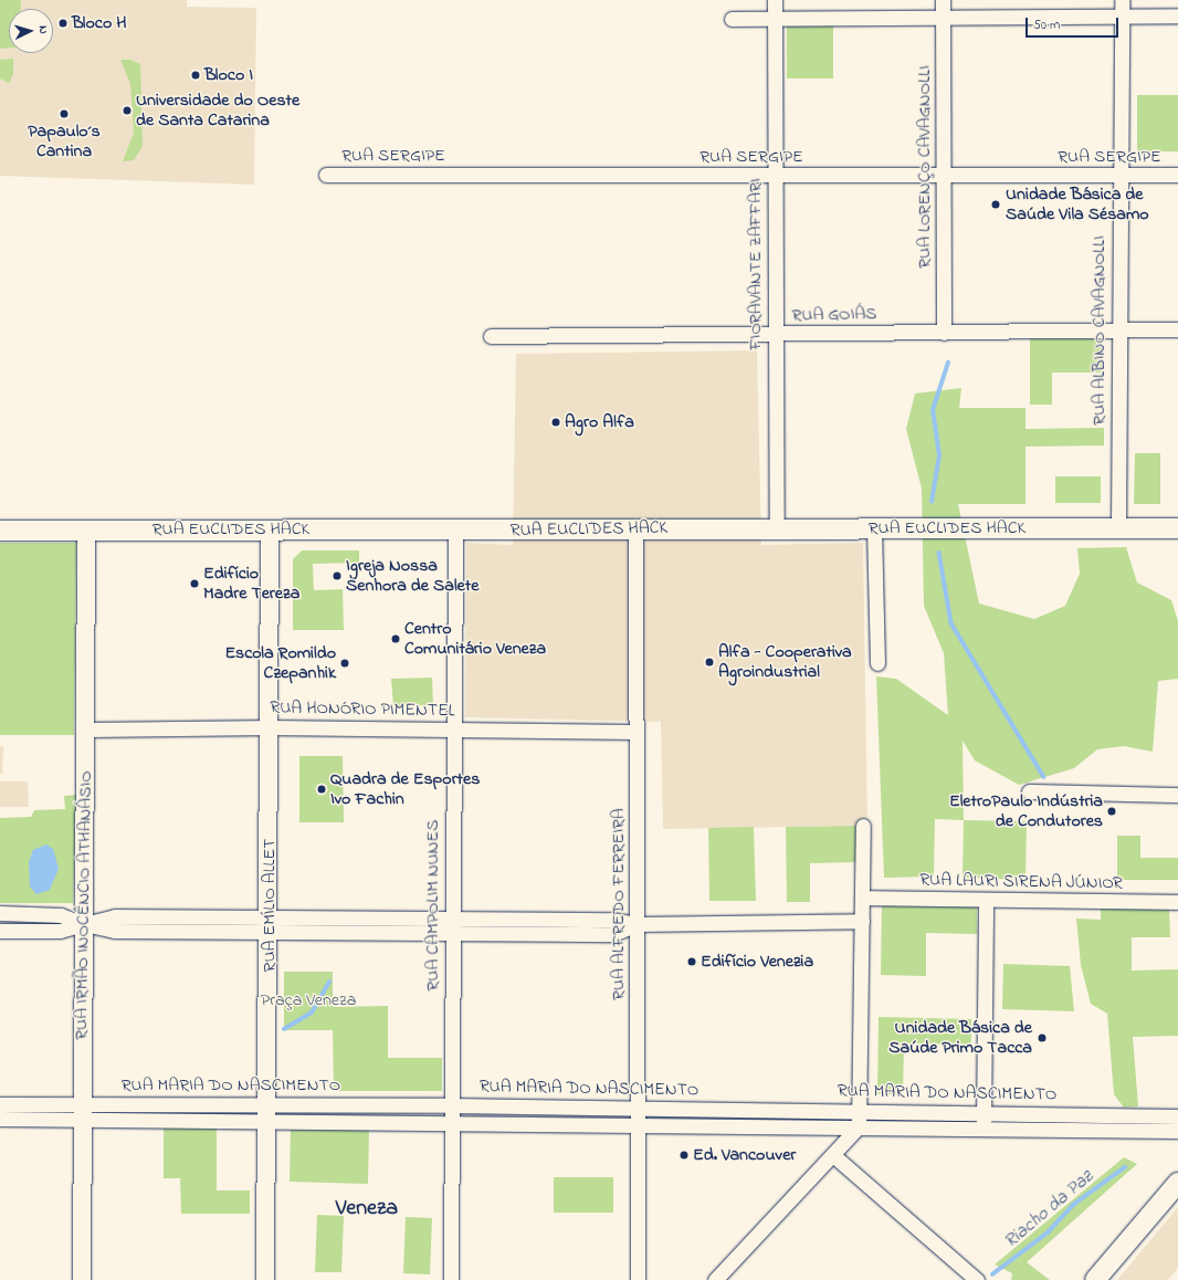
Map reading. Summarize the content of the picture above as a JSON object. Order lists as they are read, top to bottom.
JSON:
{
  "streets": {
    "main road": ["RUA EUCLIDES HACK"],
    "street": [
      "RUA SERGIPE",
      "RUA LORENÇO CAVAGNOLLI",
      "FIORAVANTE ZAFFARI",
      "RUA GOIÁS",
      "RUA ALBINO CAVAGNOLLI",
      "RUA HONÓRIO PIMENTEL",
      "RUA LAURI SIRENA JÚNIOR",
      "RUA ALFREDO FERREIRA",
      "RUA IRMÃO INOCÊNCIO ATHANÁSIO",
      "RUA EMÍLIO ALLET",
      "RUA CAMPOLIM NUNES",
      "RUA MARIA DO NASCIMENTO"
    ]
  },
  "crossings": [
    ["RUA SERGIPE", "RUA LORENÇO CAVAGNOLLI"],
    ["RUA SERGIPE", "FIORAVANTE ZAFFARI"],
    ["RUA SERGIPE", "RUA ALBINO CAVAGNOLLI"],
    ["RUA LORENÇO CAVAGNOLLI", "RUA GOIÁS"],
    ["FIORAVANTE ZAFFARI", "RUA GOIÁS"],
    ["FIORAVANTE ZAFFARI", "RUA EUCLIDES HACK"],
    ["RUA GOIÁS", "RUA ALBINO CAVAGNOLLI"],
    ["RUA ALBINO CAVAGNOLLI", "RUA EUCLIDES HACK"],
    ["RUA EUCLIDES HACK", "RUA ALFREDO FERREIRA"],
    ["RUA EUCLIDES HACK", "RUA IRMÃO INOCÊNCIO ATHANÁSIO"],
    ["RUA EUCLIDES HACK", "RUA EMÍLIO ALLET"],
    ["RUA EUCLIDES HACK", "RUA CAMPOLIM NUNES"],
    ["RUA HONÓRIO PIMENTEL", "RUA ALFREDO FERREIRA"],
    ["RUA HONÓRIO PIMENTEL", "RUA IRMÃO INOCÊNCIO ATHANÁSIO"],
    ["RUA HONÓRIO PIMENTEL", "RUA EMÍLIO ALLET"],
    ["RUA HONÓRIO PIMENTEL", "RUA CAMPOLIM NUNES"],
    ["RUA ALFREDO FERREIRA", "RUA MARIA DO NASCIMENTO"],
    ["RUA IRMÃO INOCÊNCIO ATHANÁSIO", "RUA MARIA DO NASCIMENTO"],
    ["RUA EMÍLIO ALLET", "RUA MARIA DO NASCIMENTO"],
    ["RUA CAMPOLIM NUNES", "RUA MARIA DO NASCIMENTO"]
  ],
  "districts": ["Veneza"],
  "water": ["Riacho da Paz"],
  "parks": ["Praça Veneza"],
  "places": [
    "Bloco H",
    "Bloco I",
    "Universidade do Oeste de Santa Catarina",
    "Papaulo´s Cantina",
    "Unidade Básica de Saúde Vila Sésamo",
    "Agro Alfa",
    "Igreja Nossa Senhora de Salete",
    "Edifício Madre Tereza",
    "Centro Comunitário Veneza",
    "Alfa - Cooperativa Agroindustrial",
    "Escola Romildo Czepanhik",
    "Quadra de Esportes Ivo Fachin",
    "EletroPaulo Indústria de Condutores",
    "Edifício Venezia",
    "Unidade Básica de Saúde Primo Tacca",
    "Ed. Vancouver"
  ],
  "scale_bar": "50 m",
  "north": "right"
}
